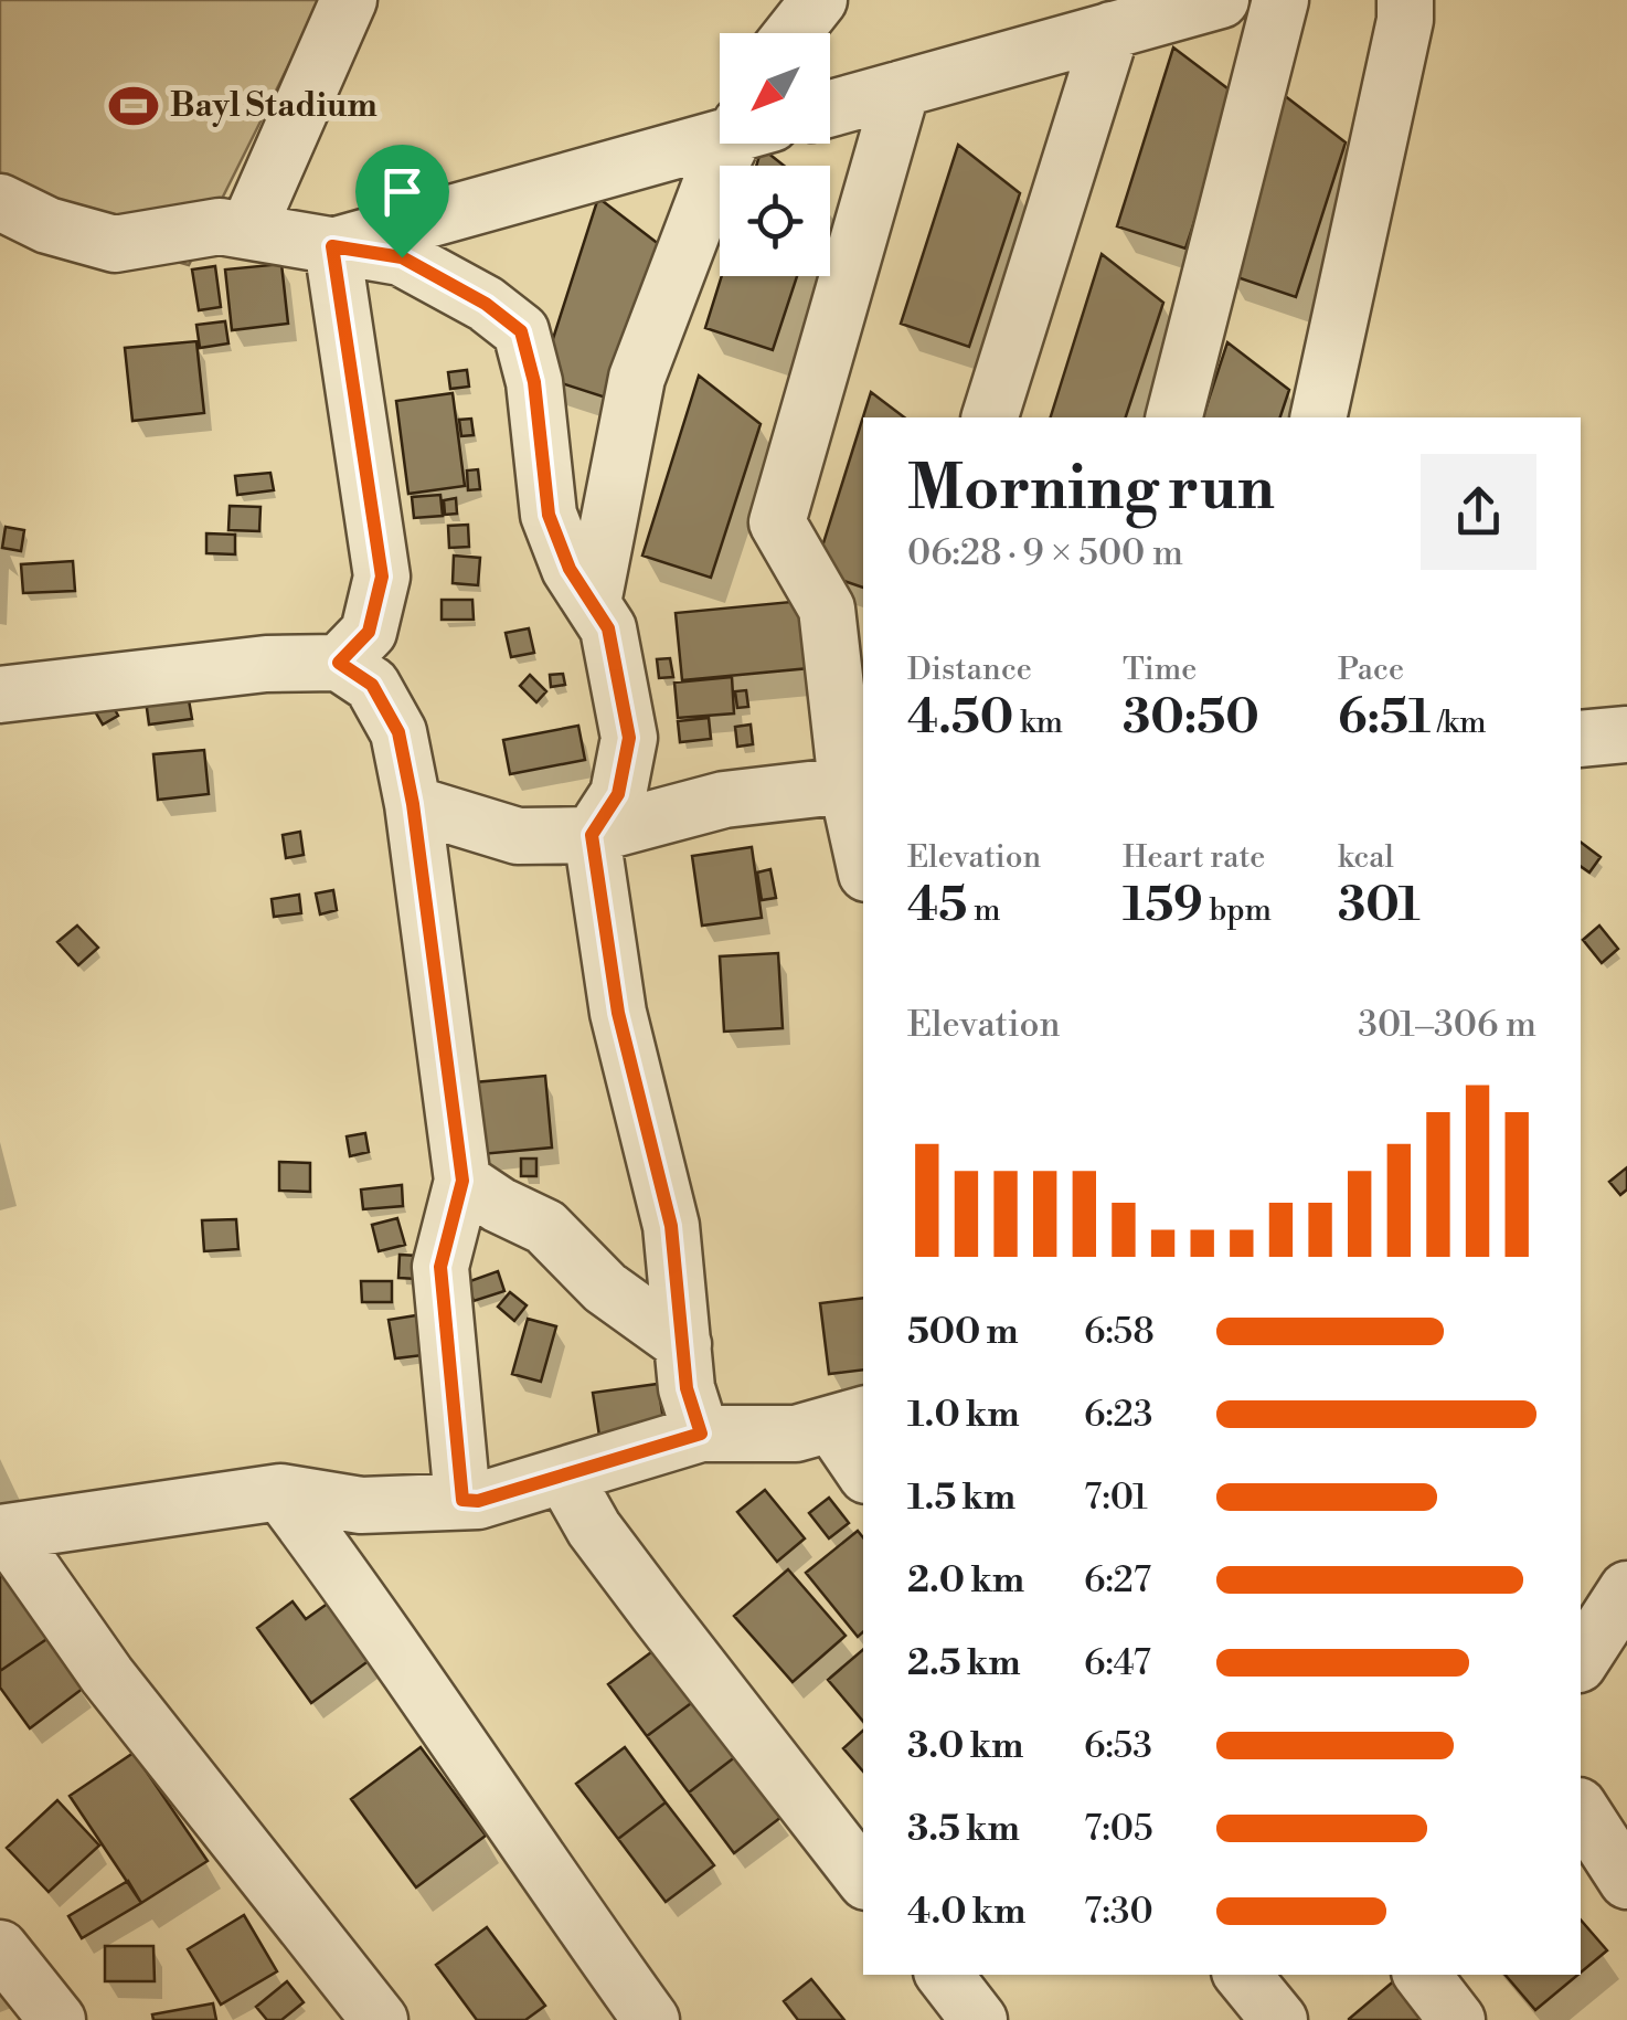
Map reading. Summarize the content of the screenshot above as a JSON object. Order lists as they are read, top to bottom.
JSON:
{
  "places": {
    "sports": ["Bayl Stadium"]
  },
  "north": "bottom left",
  "page": {
    "heading": ["Morning run", "06:28 · 9 × 500 m"],
    "stats": [
      ["Distance", "4.50 km"],
      ["Time", "30:50"],
      ["Pace", "6:51 /km"],
      ["Elevation", "45 m"],
      ["Heart rate", "159 bpm"],
      ["kcal", "301"]
    ],
    "chart": ["Elevation", "301–306 m"],
    "list": [
      {
        "name": "500 m",
        "note": "6:58"
      },
      {
        "name": "1.0 km",
        "note": "6:23"
      },
      {
        "name": "1.5 km",
        "note": "7:01"
      },
      {
        "name": "2.0 km",
        "note": "6:27"
      },
      {
        "name": "2.5 km",
        "note": "6:47"
      },
      {
        "name": "3.0 km",
        "note": "6:53"
      },
      {
        "name": "3.5 km",
        "note": "7:05"
      },
      {
        "name": "4.0 km",
        "note": "7:30"
      }
    ]
  }
}
